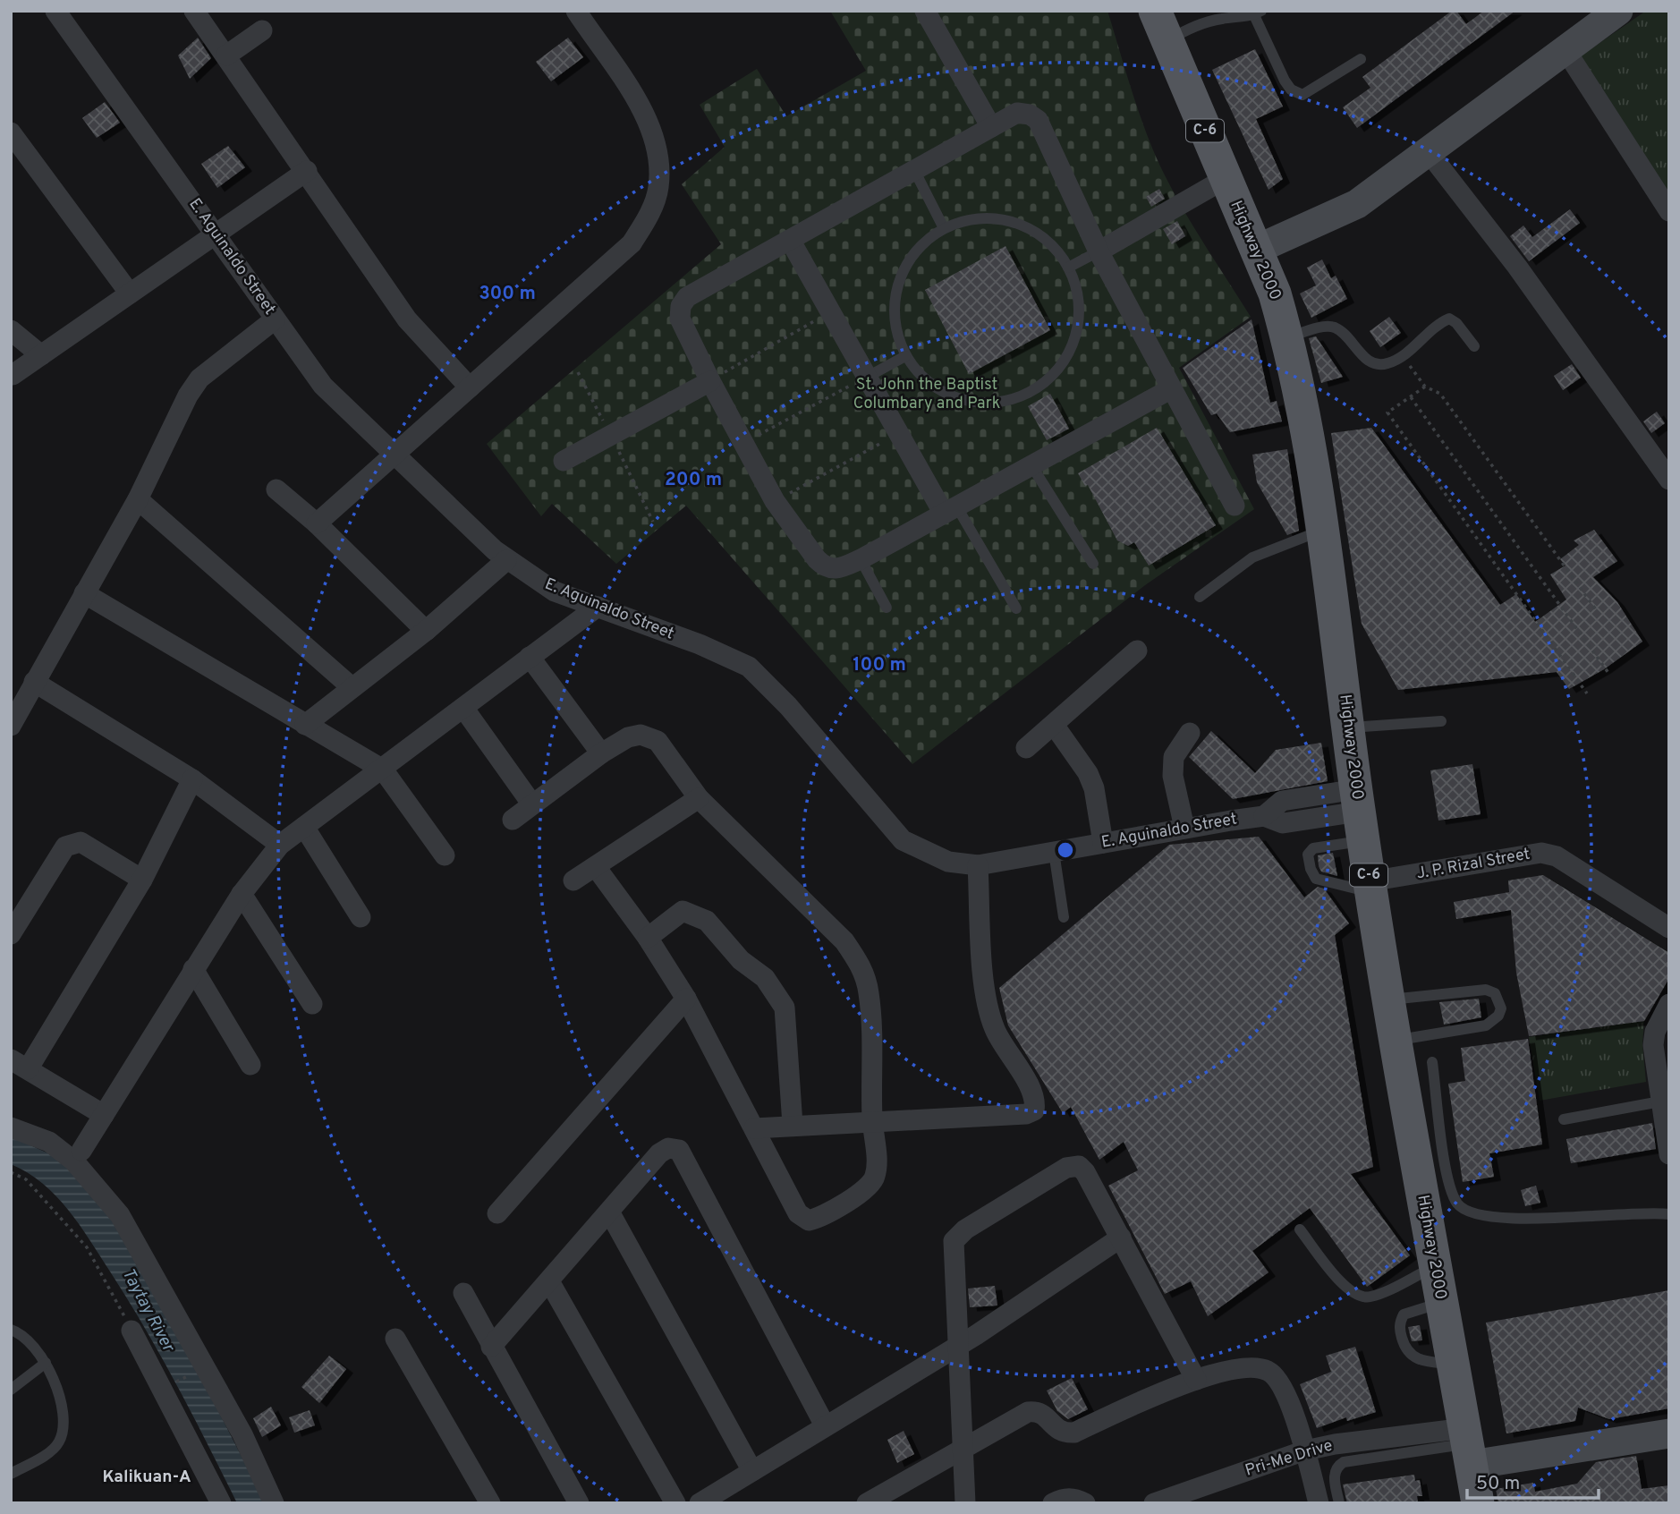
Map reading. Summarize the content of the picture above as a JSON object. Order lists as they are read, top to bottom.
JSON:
{
  "streets": {
    "main road": ["C-6", "Highway 2000"],
    "street": ["E. Aguinaldo Street", "J. P. Rizal Street", "Pri-Me Drive"]
  },
  "crossings": [
    ["Highway 2000", "E. Aguinaldo Street"],
    ["Highway 2000", "J. P. Rizal Street"],
    ["Highway 2000", "Pri-Me Drive"]
  ],
  "districts": ["Kalikuan-A"],
  "water": ["Taytay River"],
  "parks": ["St. John the Baptist Columbary and Park"],
  "scale_bar": "50 m",
  "rings": ["300 m", "200 m", "100 m"]
}
